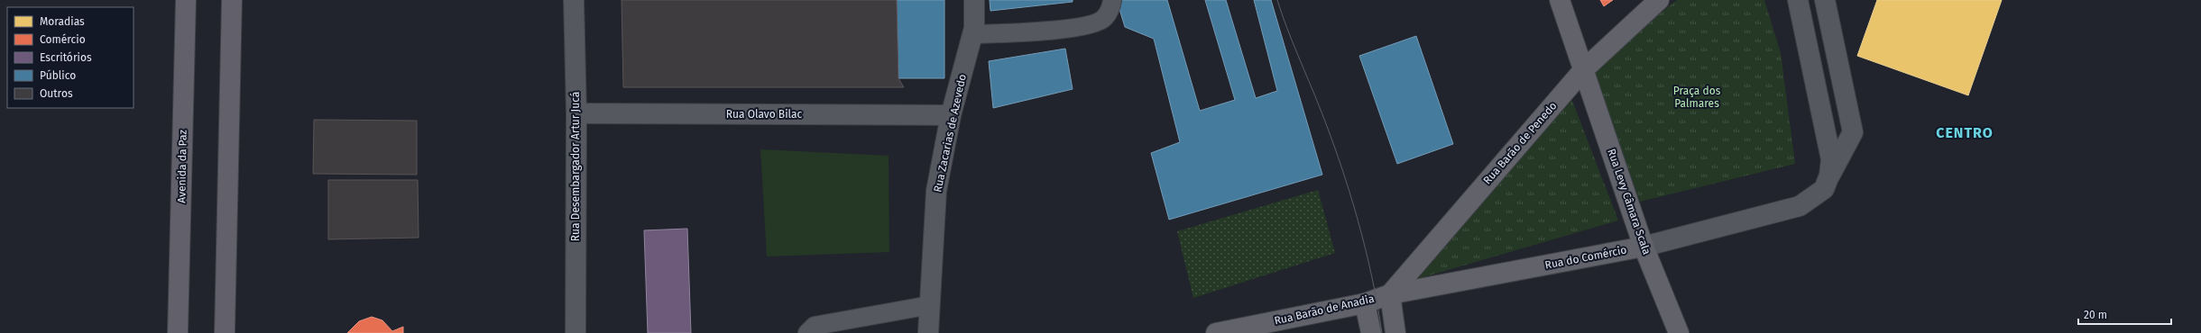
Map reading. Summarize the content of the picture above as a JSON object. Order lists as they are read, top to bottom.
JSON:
{
  "streets": {
    "highway": ["Avenida da Paz"],
    "street": [
      "Rua Olavo Bilac",
      "Rua Zacarias de Azevedo",
      "Rua Barão de Penedo",
      "Rua Desembargador Artur Jucá",
      "Rua Levy Câmara Scala",
      "Rua do Comércio",
      "Rua Barão de Anadia"
    ]
  },
  "crossings": [
    ["Rua Olavo Bilac", "Rua Zacarias de Azevedo"],
    ["Rua Olavo Bilac", "Rua Desembargador Artur Jucá"],
    ["Rua Barão de Penedo", "Rua Levy Câmara Scala"],
    ["Rua Barão de Penedo", "Rua do Comércio"],
    ["Rua Barão de Penedo", "Rua Barão de Anadia"],
    ["Rua Levy Câmara Scala", "Rua do Comércio"],
    ["Rua do Comércio", "Rua Barão de Anadia"]
  ],
  "districts": ["CENTRO"],
  "parks": ["Praça dos Palmares"],
  "legend": [
    "Moradias",
    "Comércio",
    "Escritórios",
    "Público",
    "Outros"
  ],
  "scale_bar": "20 m"
}
